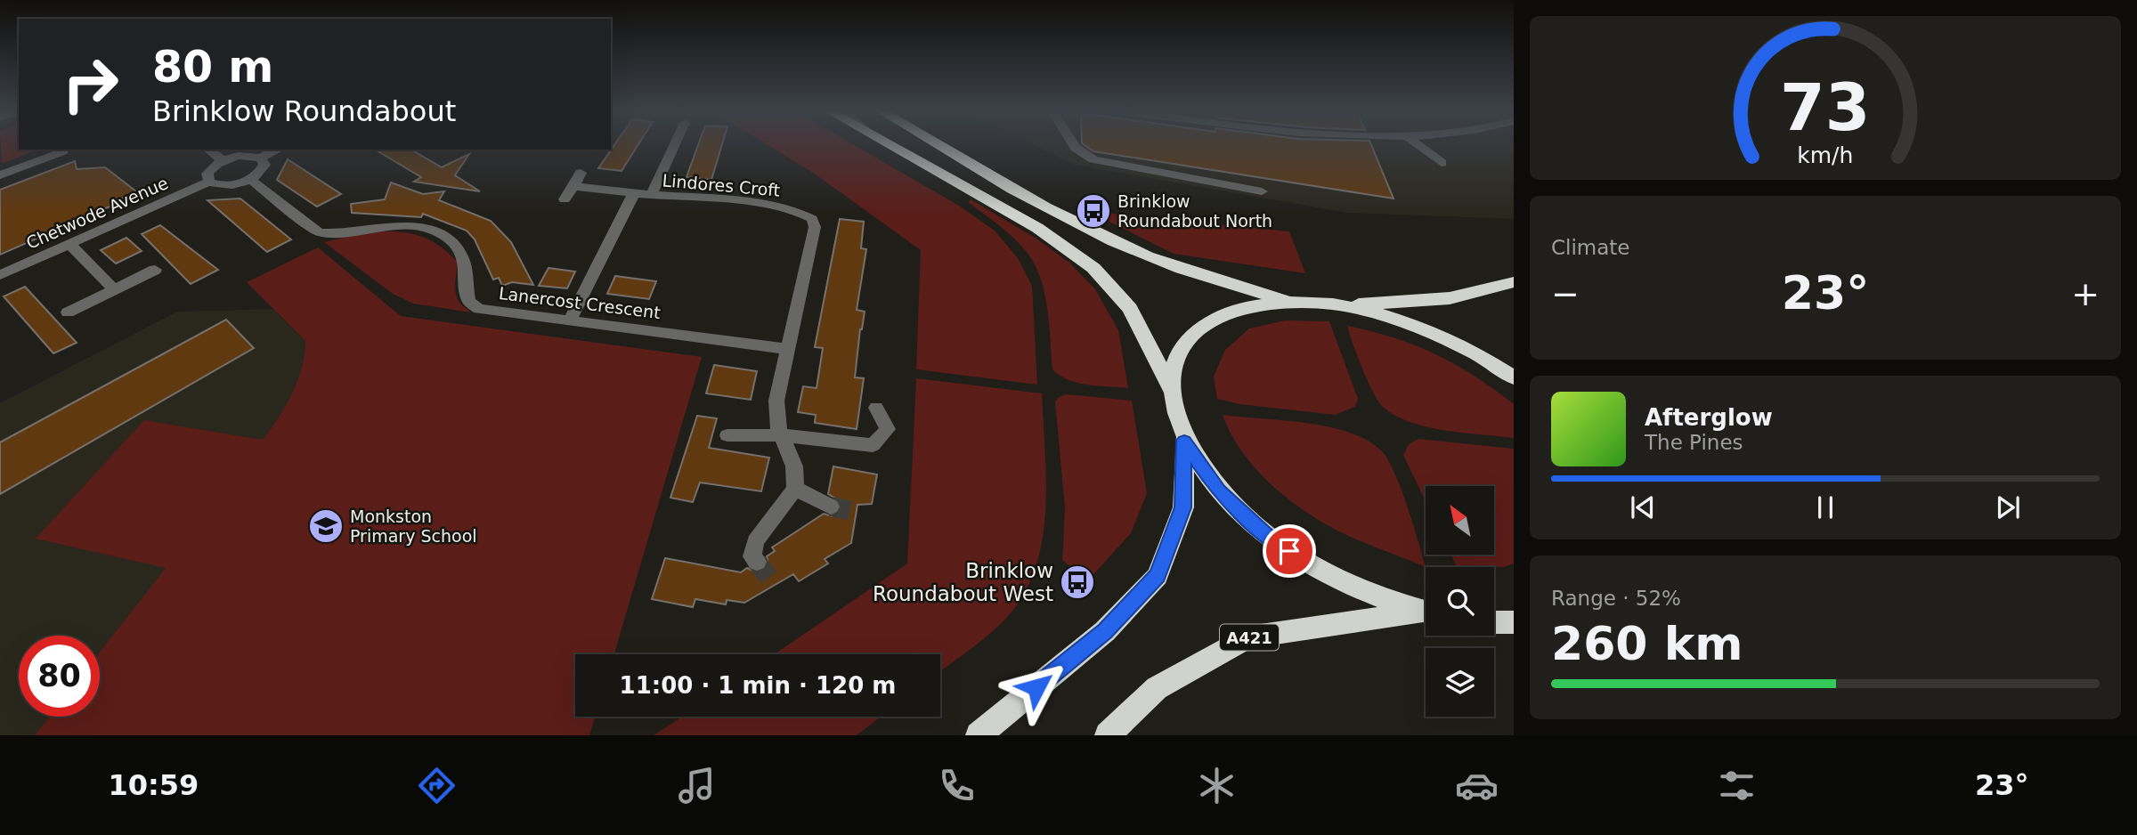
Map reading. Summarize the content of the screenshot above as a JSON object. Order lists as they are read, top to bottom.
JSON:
{
  "streets": {
    "highway": ["A421"],
    "street": ["Lindores Croft", "Chetwode Avenue", "Lanercost Crescent"]
  },
  "crossings": [
    ["Lindores Croft", "Lanercost Crescent"]
  ],
  "places": {
    "bus stop": ["Brinklow Roundabout North", "Brinklow Roundabout West"],
    "school or university": ["Monkston Primary School"]
  },
  "north": "top left",
  "page": {
    "turn": ["80 m", "Brinklow Roundabout"],
    "tile": [
      "Climate",
      ["Range · 52%", "260 km"]
    ],
    "heat": ["−", "23°", "+"],
    "song": ["Afterglow", "The Pines"],
    "limit": "80",
    "trip": "11:00 · 1 min · 120 m",
    "tabs": ["10:59", "23°"],
    "gauge": ["73", "km/h"]
  }
}
